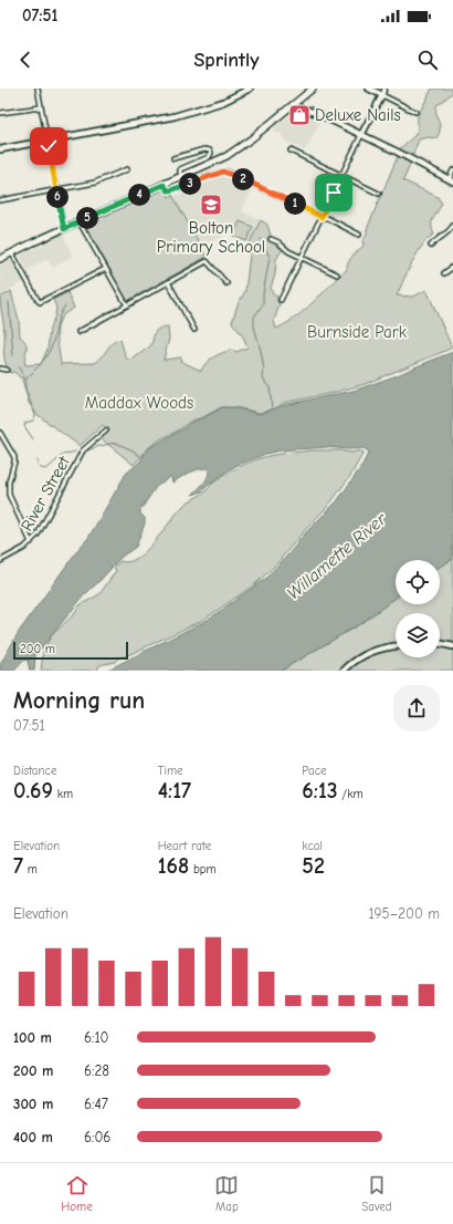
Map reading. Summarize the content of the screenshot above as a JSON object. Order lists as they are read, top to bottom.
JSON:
{
  "streets": {
    "street": ["River Street"]
  },
  "water": ["Willamette River"],
  "parks": ["Burnside Park", "Maddax Woods"],
  "places": {
    "shop": ["Deluxe Nails"],
    "school or university": ["Bolton Primary School"]
  },
  "scale_bar": "200 m",
  "page": {
    "status": "07:51",
    "header": "Sprintly",
    "pins": [
      "2",
      "3",
      "4",
      "6",
      "1",
      "5"
    ],
    "scale": "200 m",
    "heading": ["Morning run", "07:51"],
    "stats": [
      ["Distance", "0.69 km"],
      ["Time", "4:17"],
      ["Pace", "6:13 /km"],
      ["Elevation", "7 m"],
      ["Heart rate", "168 bpm"],
      ["kcal", "52"]
    ],
    "chart": ["Elevation", "195–200 m"],
    "list": [
      {
        "name": "100 m",
        "note": "6:10"
      },
      {
        "name": "200 m",
        "note": "6:28"
      },
      {
        "name": "300 m",
        "note": "6:47"
      },
      {
        "name": "400 m",
        "note": "6:06"
      }
    ],
    "tabs": ["Home", "Map", "Saved"]
  }
}
